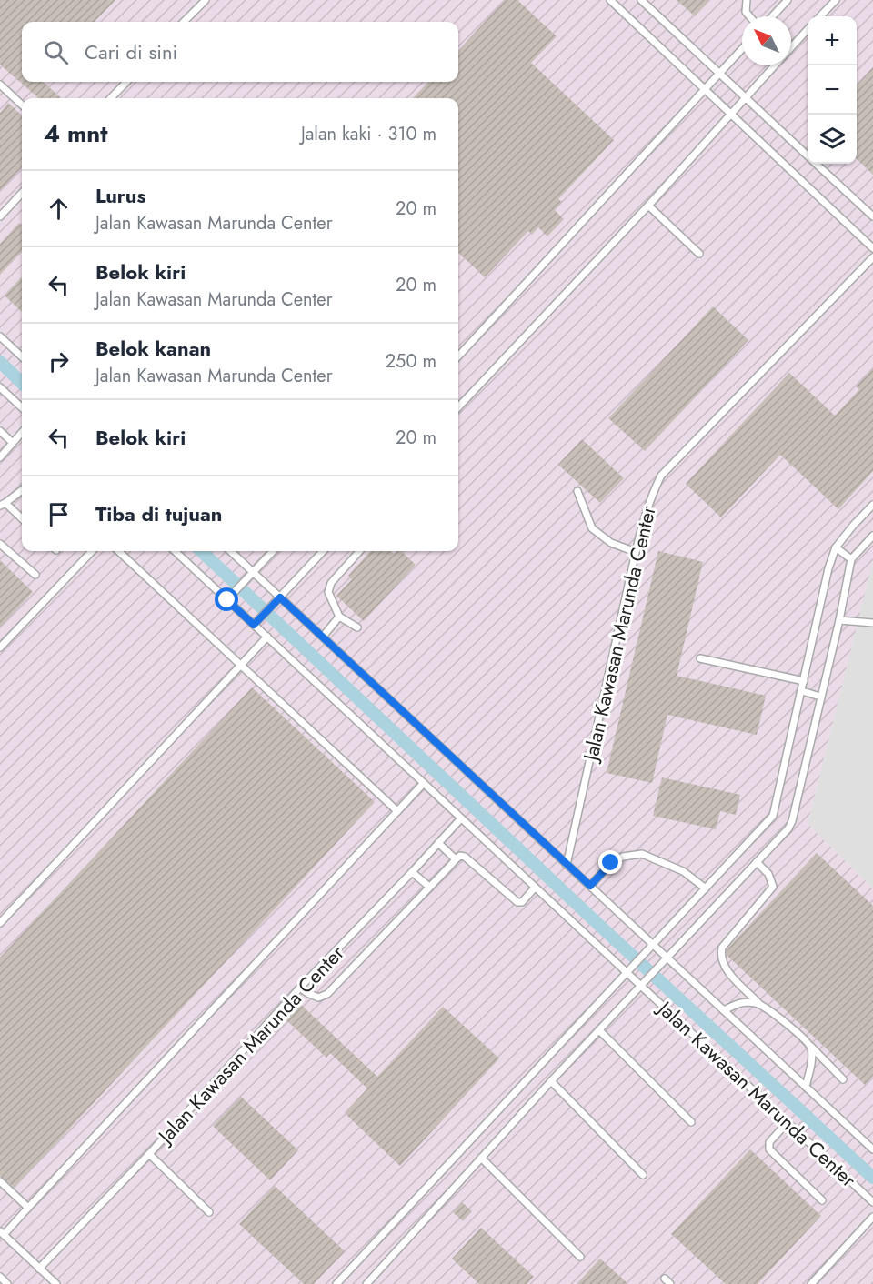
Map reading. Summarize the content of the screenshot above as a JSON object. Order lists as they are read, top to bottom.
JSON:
{
  "streets": {
    "lane": ["Jalan Kawasan Marunda Center"]
  },
  "north": "top left",
  "page": {
    "map_buttons": ["+", "−"],
    "search": "Cari di sini",
    "heading": ["4 mnt", "Jalan kaki · 310 m"],
    "list": [
      ["Lurus", "Jalan Kawasan Marunda Center", "20 m"],
      ["Belok kiri", "Jalan Kawasan Marunda Center", "20 m"],
      ["Belok kanan", "Jalan Kawasan Marunda Center", "250 m"],
      ["Belok kiri", "20 m"],
      "Tiba di tujuan"
    ]
  }
}
